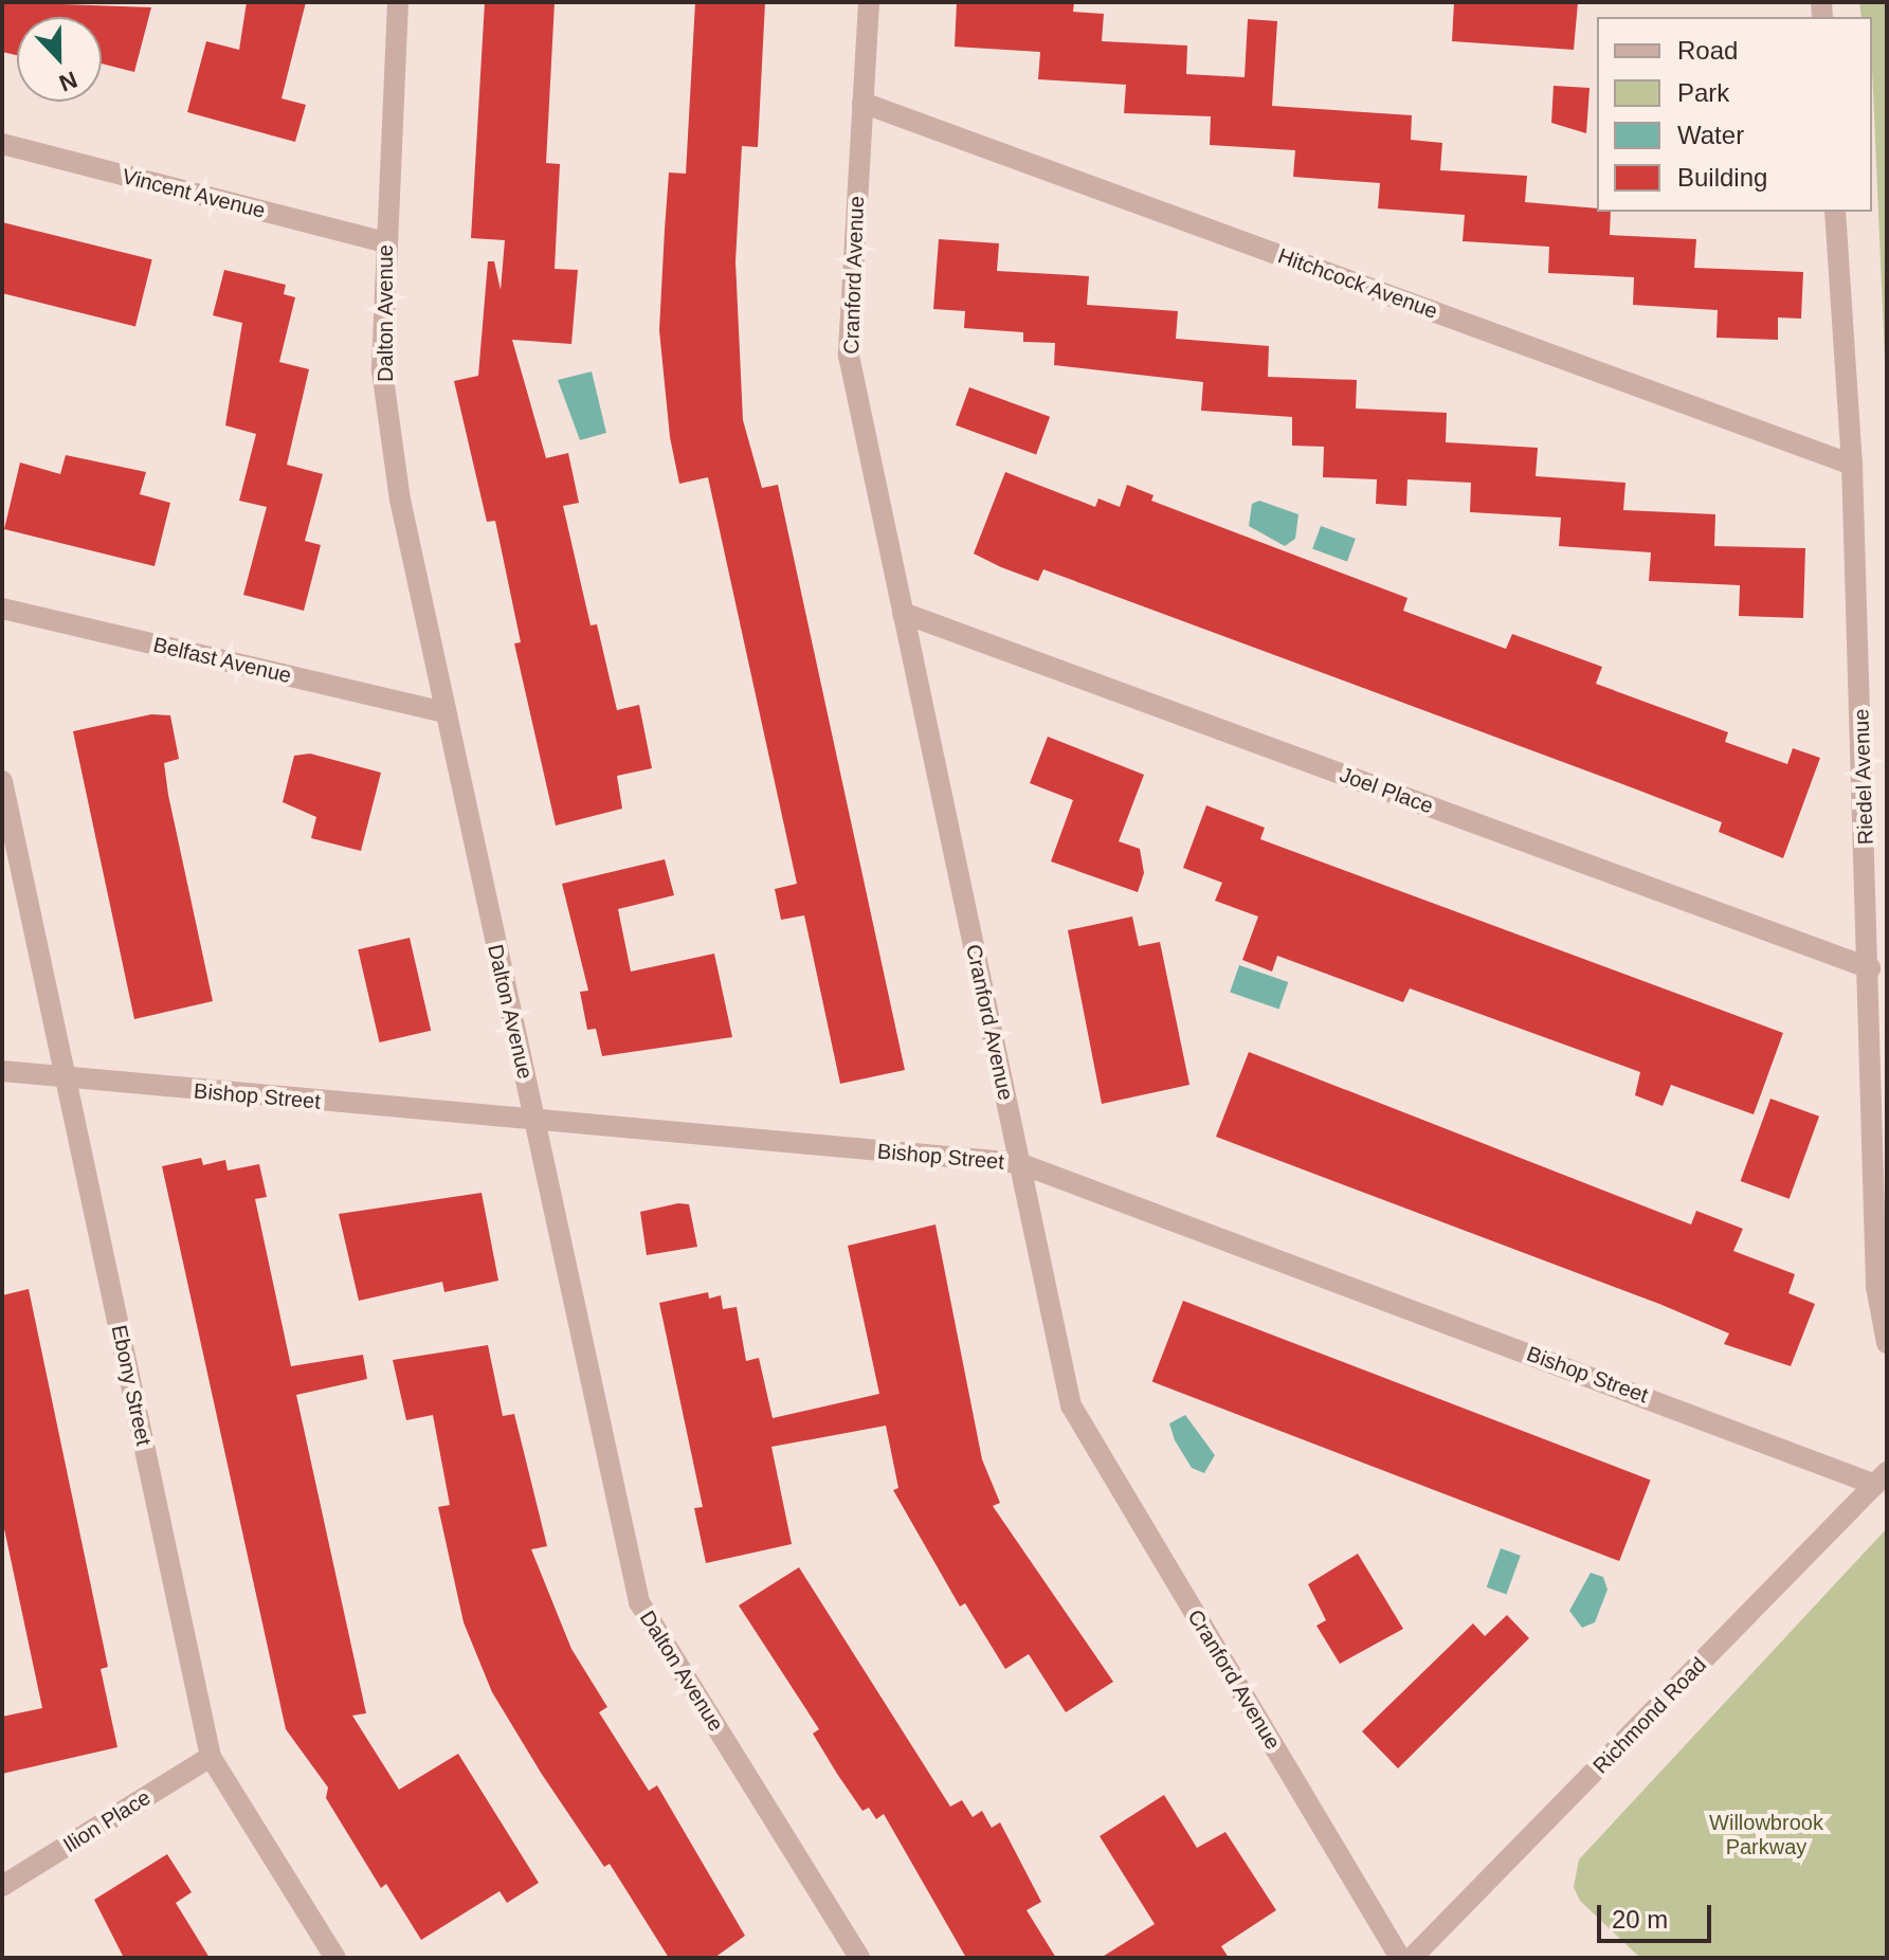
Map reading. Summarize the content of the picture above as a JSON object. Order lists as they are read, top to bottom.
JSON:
{
  "streets": {
    "street": [
      "Vincent Avenue",
      "Cranford Avenue",
      "Hitchcock Avenue",
      "Dalton Avenue",
      "Belfast Avenue",
      "Riedel Avenue",
      "Joel Place",
      "Bishop Street",
      "Ebony Street",
      "Richmond Road",
      "Ilion Place"
    ]
  },
  "crossings": [
    ["Vincent Avenue", "Dalton Avenue"],
    ["Cranford Avenue", "Hitchcock Avenue"],
    ["Cranford Avenue", "Joel Place"],
    ["Cranford Avenue", "Bishop Street"],
    ["Hitchcock Avenue", "Riedel Avenue"],
    ["Dalton Avenue", "Belfast Avenue"],
    ["Dalton Avenue", "Bishop Street"],
    ["Riedel Avenue", "Joel Place"],
    ["Bishop Street", "Ebony Street"],
    ["Bishop Street", "Richmond Road"],
    ["Ebony Street", "Ilion Place"]
  ],
  "parks": ["Willowbrook Parkway"],
  "legend": [
    "Road",
    "Park",
    "Water",
    "Building"
  ],
  "scale_bar": "20 m",
  "north": "bottom"
}
